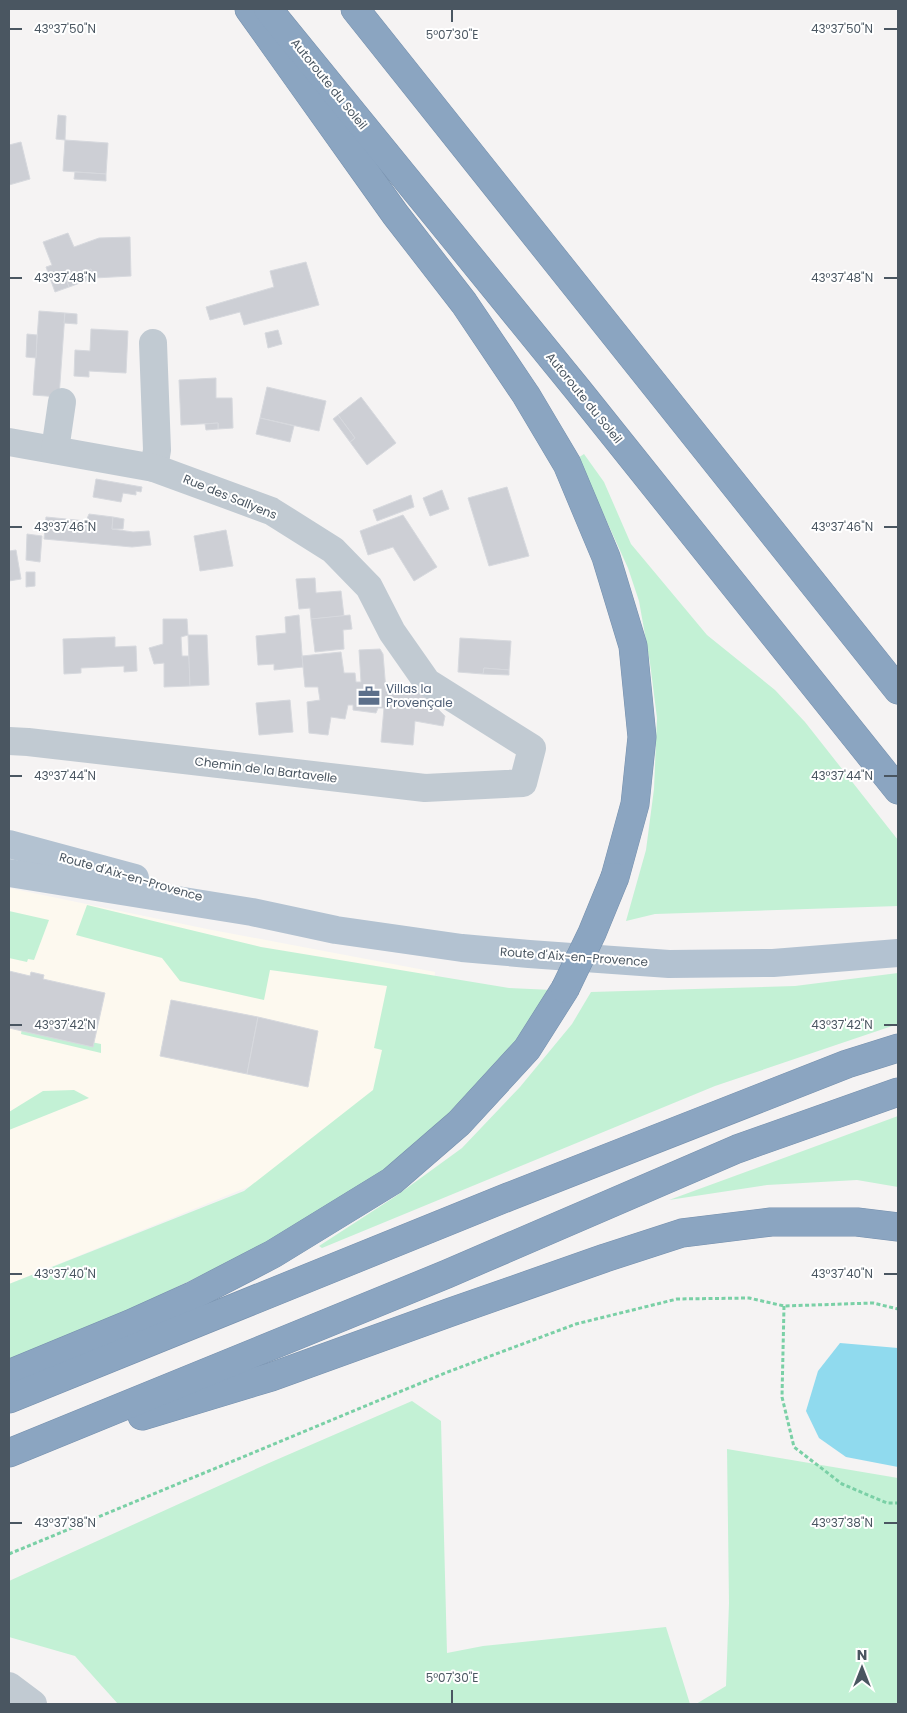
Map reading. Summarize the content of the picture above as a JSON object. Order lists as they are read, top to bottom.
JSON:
{
  "streets": {
    "highway": ["Autoroute du Soleil"],
    "main road": ["Route d'Aix-en-Provence"],
    "street": ["Rue des Sallyens", "Chemin de la Bartavelle"]
  },
  "crossings": [
    ["Rue des Sallyens", "Chemin de la Bartavelle"]
  ],
  "places": {
    "office": ["Villas la Provençale"]
  },
  "north": "top",
  "coordinates": [
    "43°37'50\"N",
    "5°07'30\"E",
    "43°37'48\"N",
    "43°37'46\"N",
    "43°37'44\"N",
    "43°37'42\"N",
    "43°37'40\"N",
    "43°37'38\"N"
  ]
}
